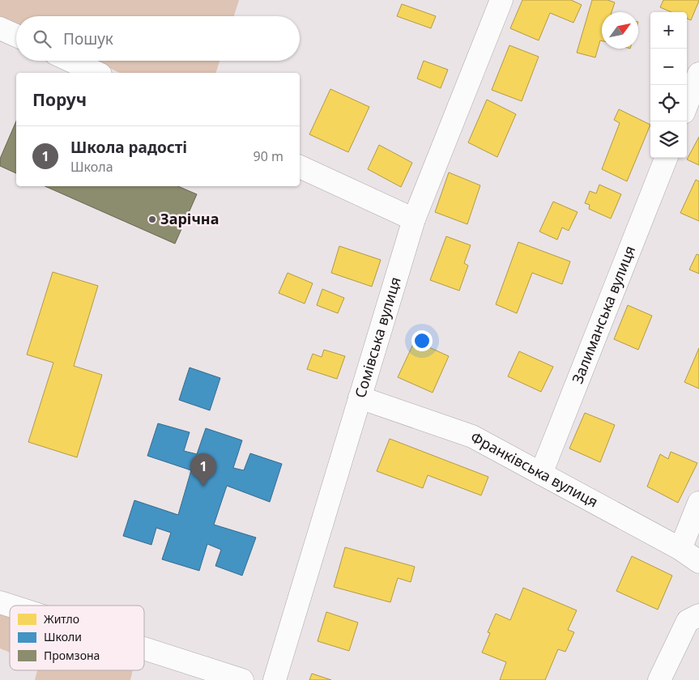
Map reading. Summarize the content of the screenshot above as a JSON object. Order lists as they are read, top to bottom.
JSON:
{
  "streets": {
    "street": ["Залиманська вулиця", "Сомівська вулиця", "Франківська вулиця"]
  },
  "crossings": [
    ["Залиманська вулиця", "Франківська вулиця"],
    ["Сомівська вулиця", "Франківська вулиця"]
  ],
  "places": ["Зарічна"],
  "legend": ["Житло", "Школи", "Промзона"],
  "north": "top right",
  "page": {
    "map_buttons": ["+", "−"],
    "search": "Пошук",
    "heading": "Поруч",
    "list": [
      {
        "mark": "1",
        "name": "Школа радості",
        "note": "Школа",
        "value": "90 m"
      }
    ],
    "pins": "1"
  }
}
